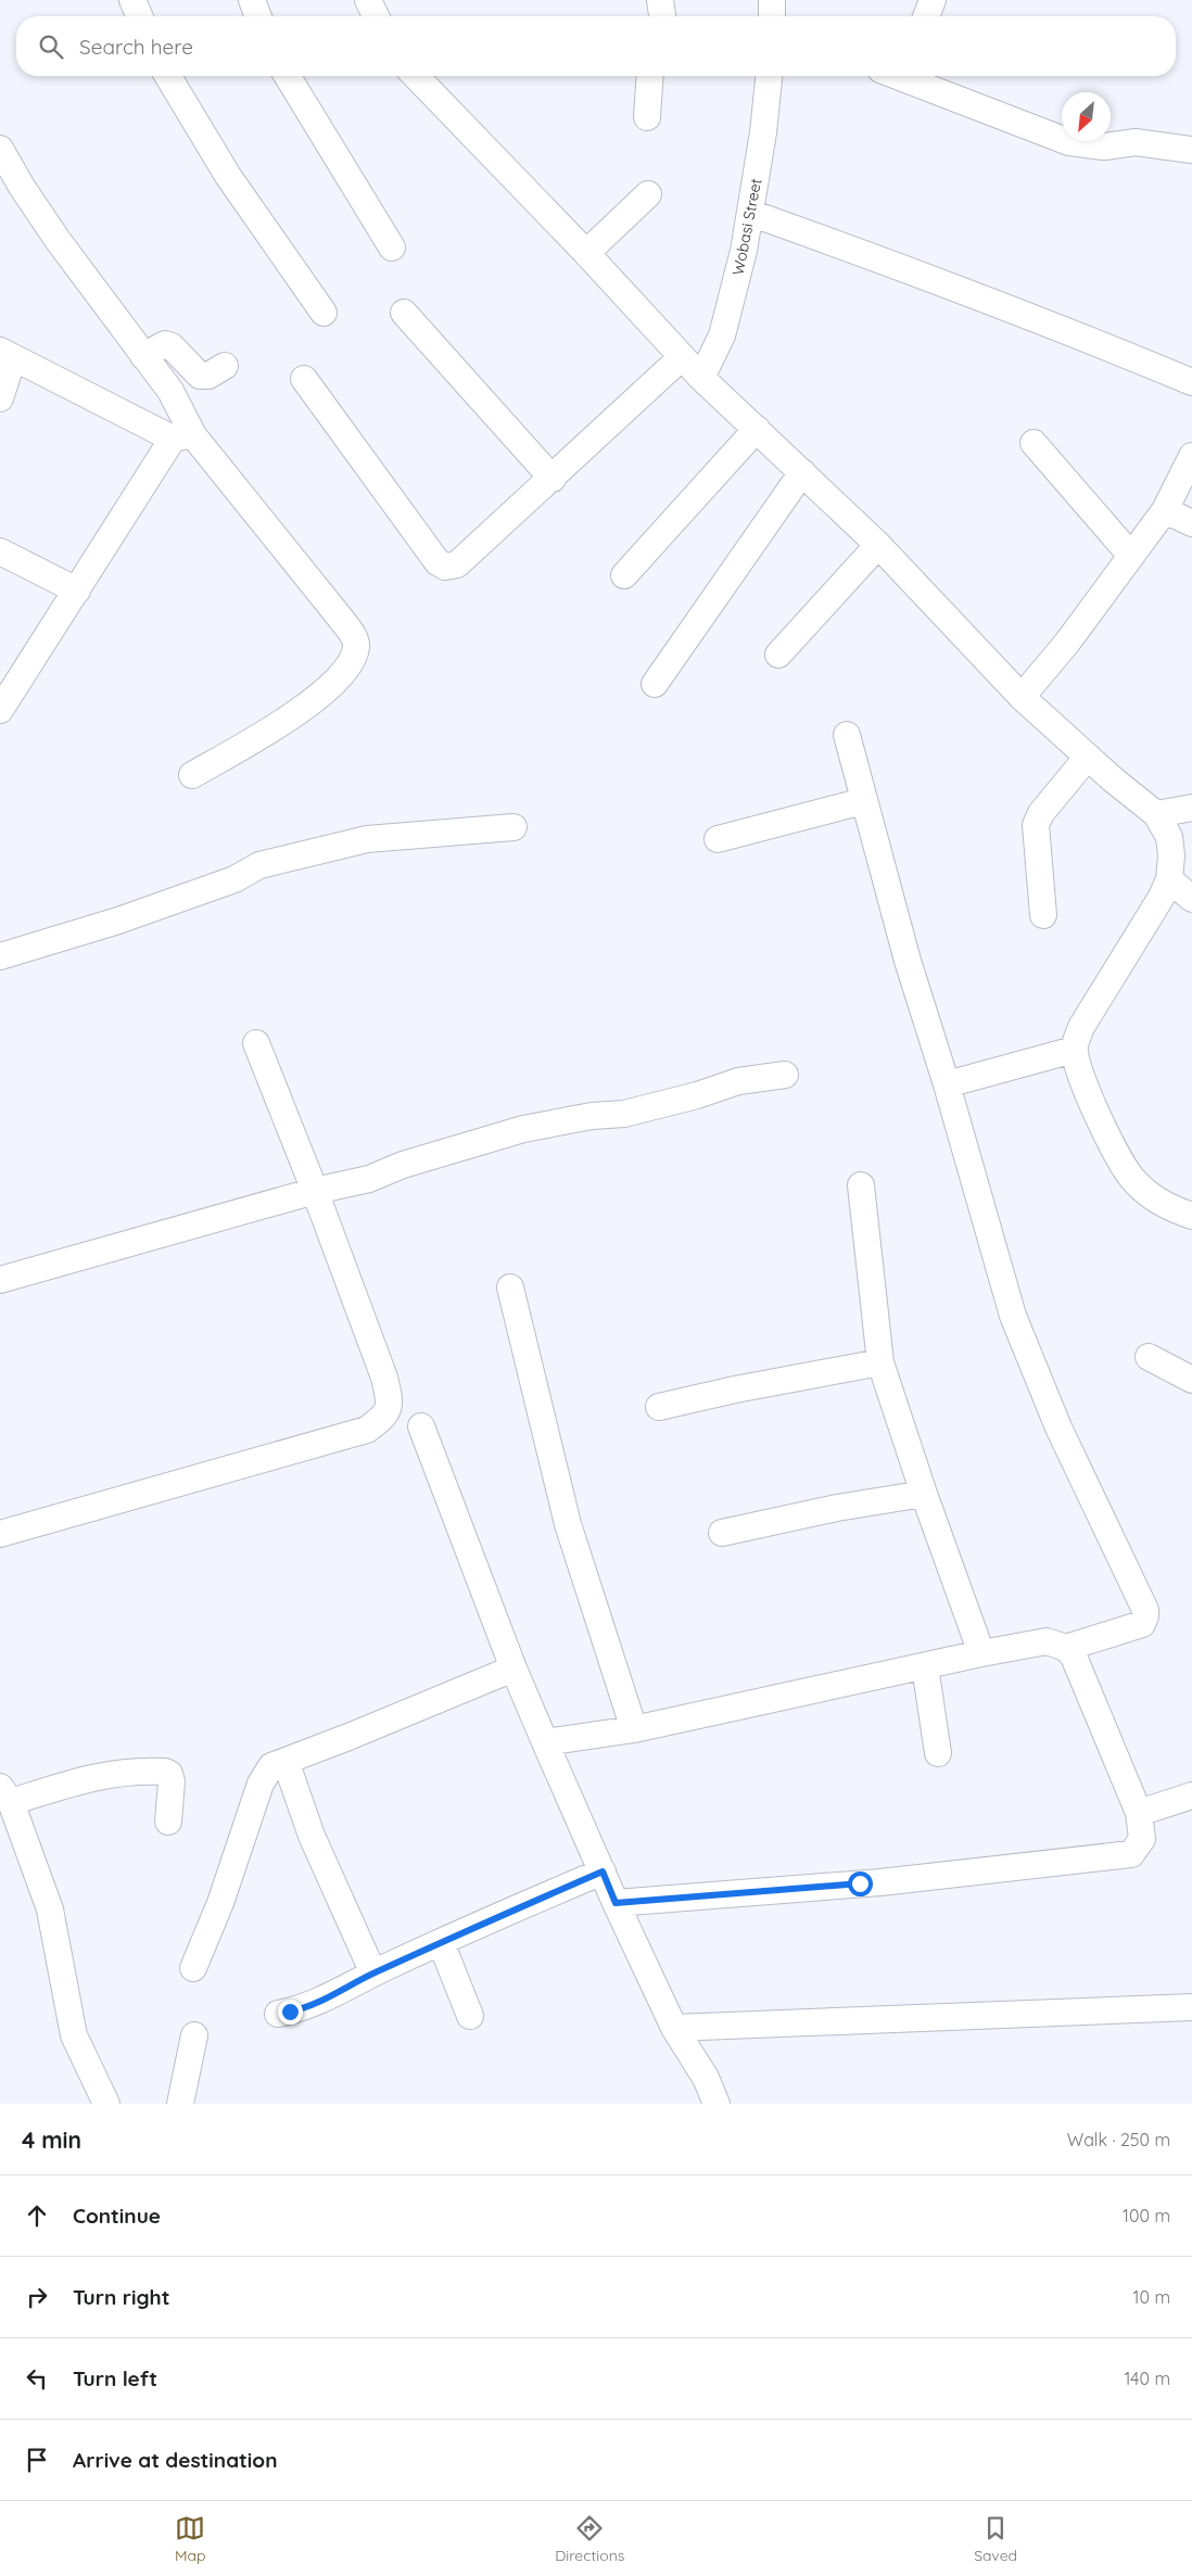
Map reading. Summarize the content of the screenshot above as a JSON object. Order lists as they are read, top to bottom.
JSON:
{
  "streets": {
    "street": ["Wobasi Street"]
  },
  "north": "bottom left",
  "page": {
    "search": "Search here",
    "heading": ["4 min", "Walk · 250 m"],
    "list": [
      ["Continue", "100 m"],
      ["Turn right", "10 m"],
      ["Turn left", "140 m"],
      "Arrive at destination"
    ],
    "nav": ["Map", "Directions", "Saved"]
  }
}
